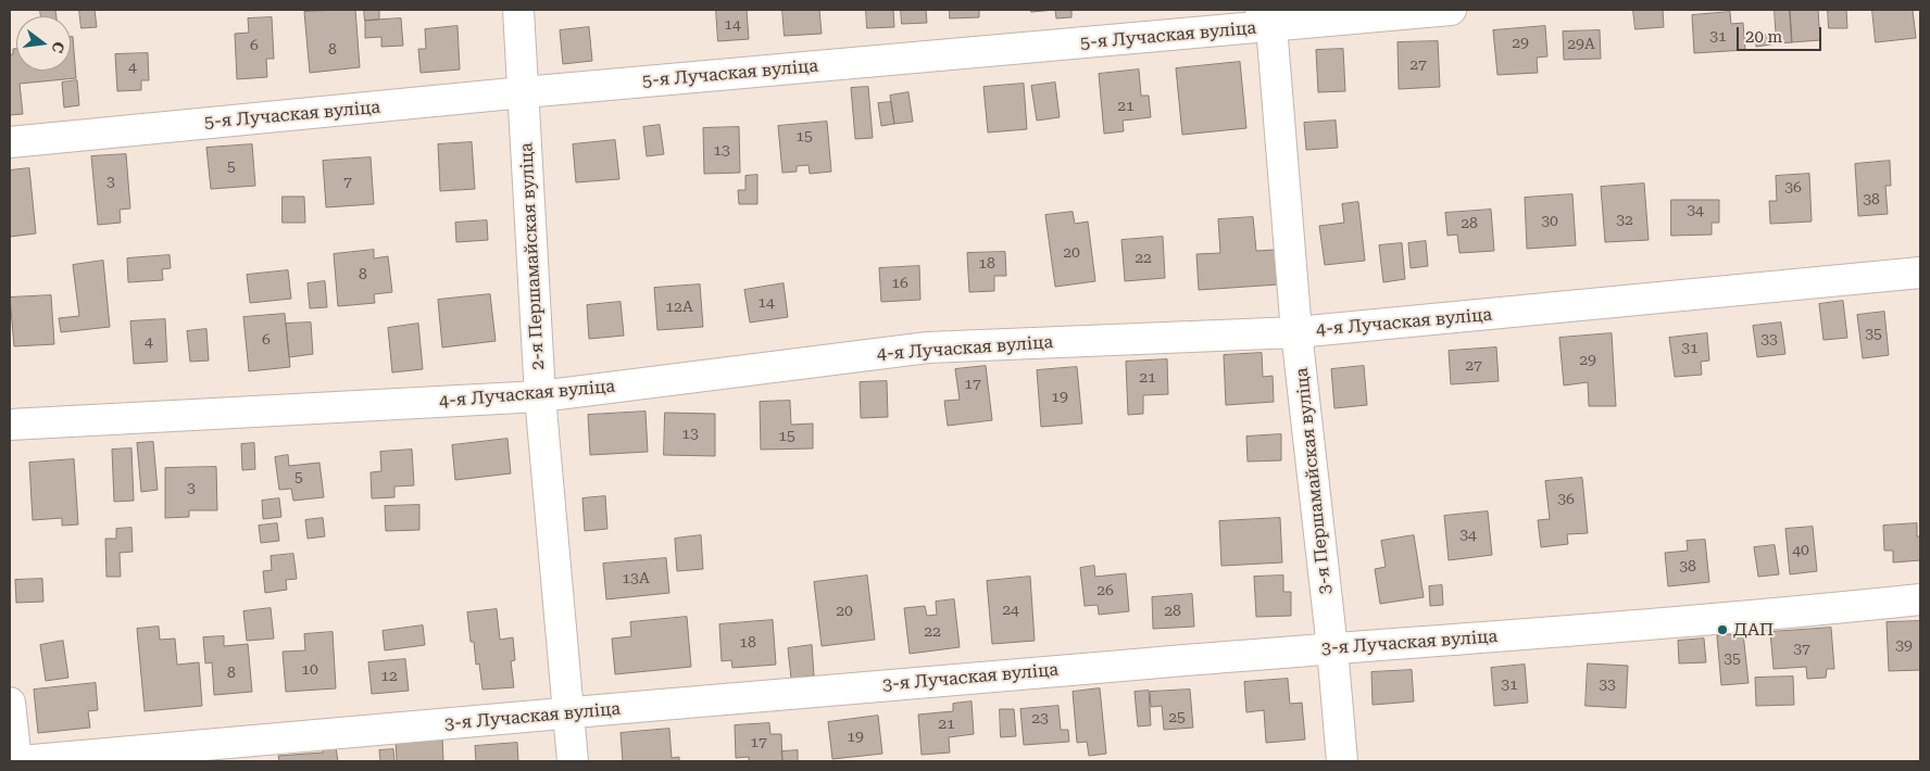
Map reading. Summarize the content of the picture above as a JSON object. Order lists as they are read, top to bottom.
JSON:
{
  "streets": {
    "street": [
      "5-я Лучаская вуліца",
      "2-я Першамайская вуліца",
      "4-я Лучаская вуліца",
      "3-я Першамайская вуліца",
      "3-я Лучаская вуліца"
    ]
  },
  "crossings": [
    ["5-я Лучаская вуліца", "2-я Першамайская вуліца"],
    ["5-я Лучаская вуліца", "3-я Першамайская вуліца"],
    ["2-я Першамайская вуліца", "4-я Лучаская вуліца"],
    ["2-я Першамайская вуліца", "3-я Лучаская вуліца"],
    ["4-я Лучаская вуліца", "3-я Першамайская вуліца"],
    ["3-я Першамайская вуліца", "3-я Лучаская вуліца"]
  ],
  "places": ["ДАП"],
  "house_numbers": [
    "14",
    "31",
    "29",
    "29А",
    "6",
    "8",
    "27",
    "4",
    "21",
    "15",
    "13",
    "5",
    "3",
    "7",
    "36",
    "38",
    "34",
    "32",
    "30",
    "28",
    "20",
    "22",
    "18",
    "8",
    "16",
    "14",
    "12А",
    "35",
    "6",
    "33",
    "4",
    "31",
    "29",
    "27",
    "21",
    "17",
    "19",
    "13",
    "15",
    "5",
    "3",
    "36",
    "34",
    "40",
    "38",
    "13А",
    "26",
    "24",
    "20",
    "28",
    "22",
    "18",
    "39",
    "37",
    "35",
    "10",
    "8",
    "12",
    "31",
    "33",
    "25",
    "23",
    "21",
    "19",
    "17"
  ],
  "scale_bar": "20 m",
  "north": "right"
}
